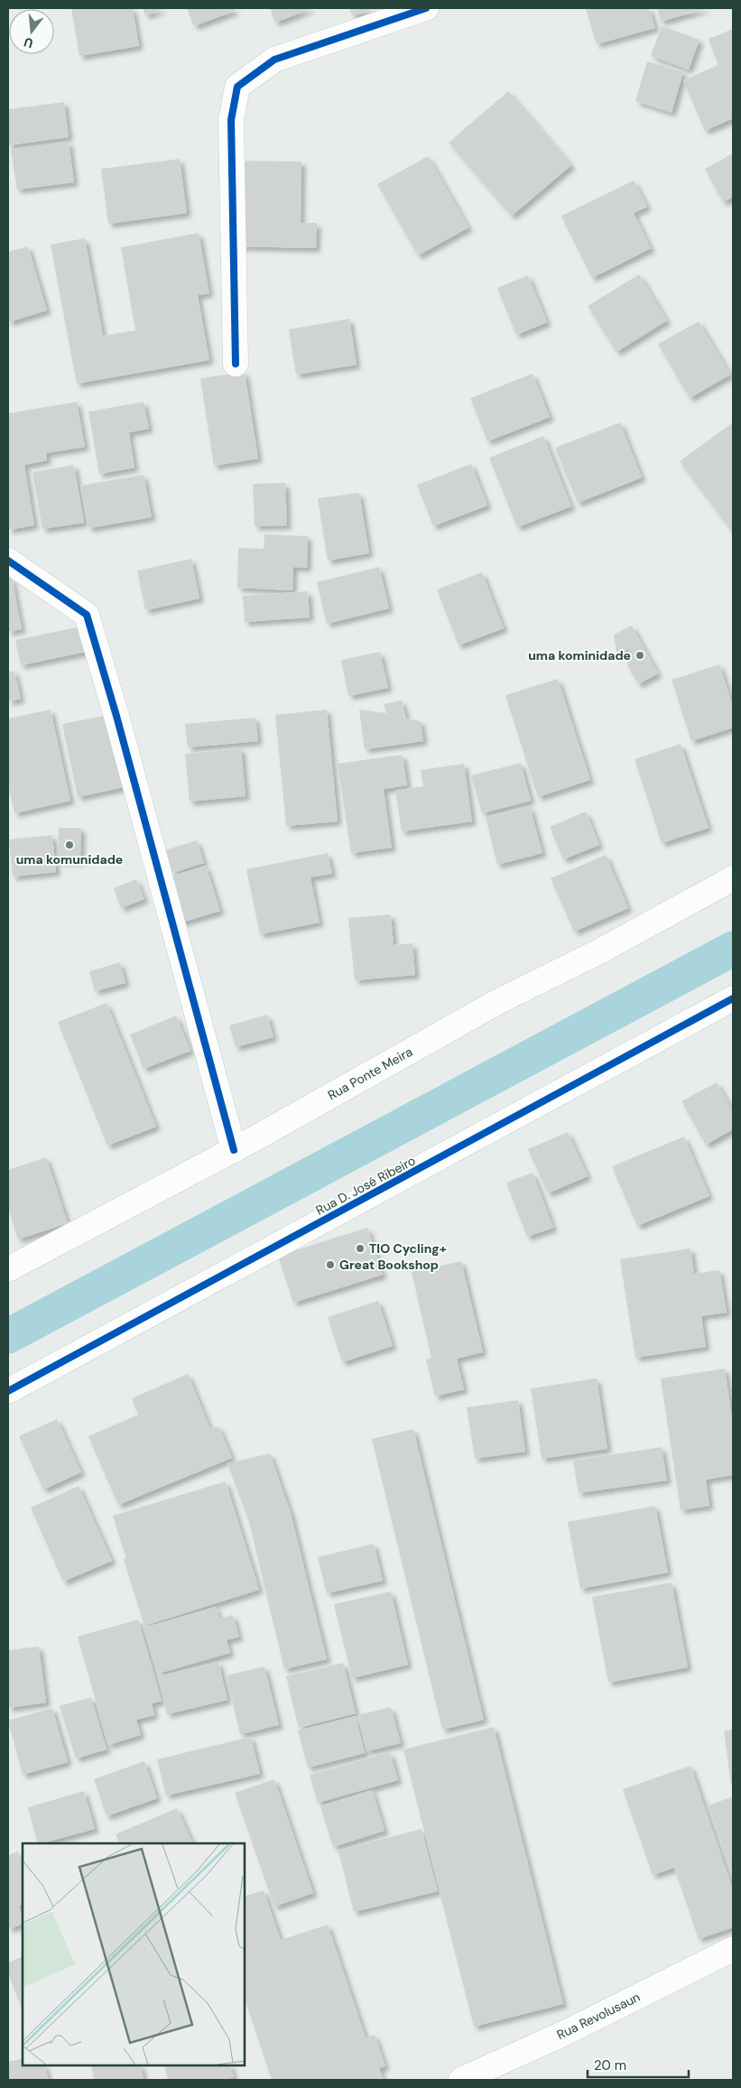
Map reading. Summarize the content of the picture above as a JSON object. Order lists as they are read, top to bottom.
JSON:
{
  "streets": {
    "street": ["Rua Ponte Meira", "Rua D. José Ribeiro", "Rua Revolusaun"]
  },
  "places": [
    "uma kominidade",
    "uma komunidade",
    "TIO Cycling+",
    "Great Bookshop"
  ],
  "scale_bar": "20 m",
  "north": "bottom"
}
